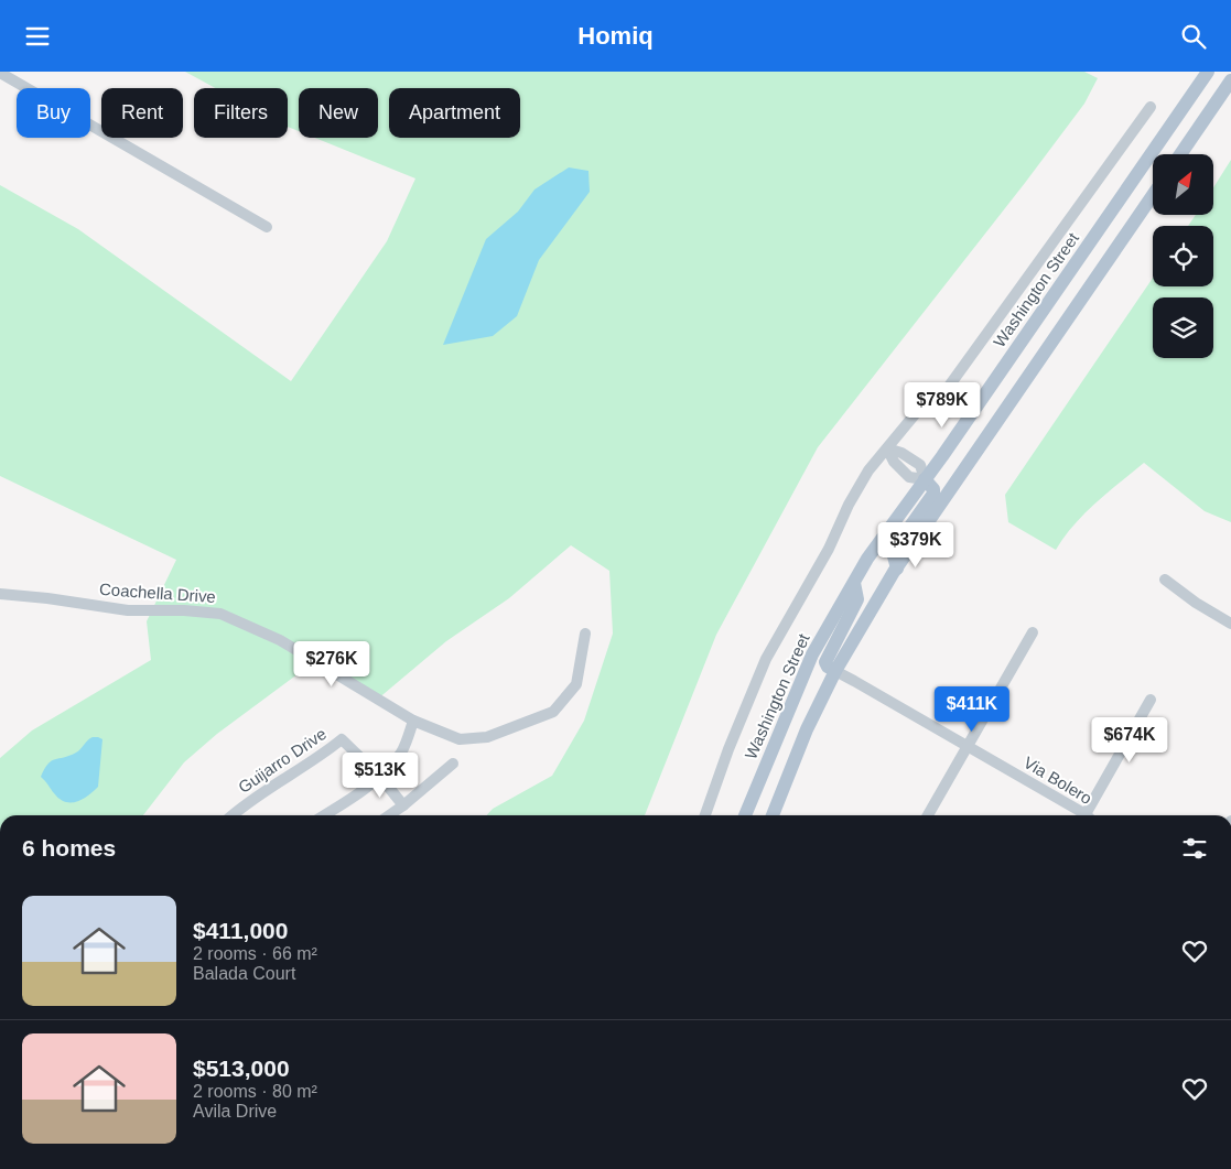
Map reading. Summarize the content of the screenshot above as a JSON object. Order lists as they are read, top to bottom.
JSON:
{
  "streets": {
    "main road": ["Washington Street"],
    "street": ["Coachella Drive", "Guijarro Drive", "Via Bolero"]
  },
  "north": "top right",
  "page": {
    "header": "Homiq",
    "chip": [
      "Buy",
      "Rent",
      "Filters",
      "New",
      "Apartment"
    ],
    "price": [
      "$789K",
      "$379K",
      "$276K",
      "$411K",
      "$674K",
      "$513K"
    ],
    "heading": "6 homes",
    "list": [
      {
        "name": "$411,000",
        "note": "2 rooms · 66 m² · Balada Court"
      },
      {
        "name": "$513,000",
        "note": "2 rooms · 80 m² · Avila Drive"
      }
    ]
  }
}
